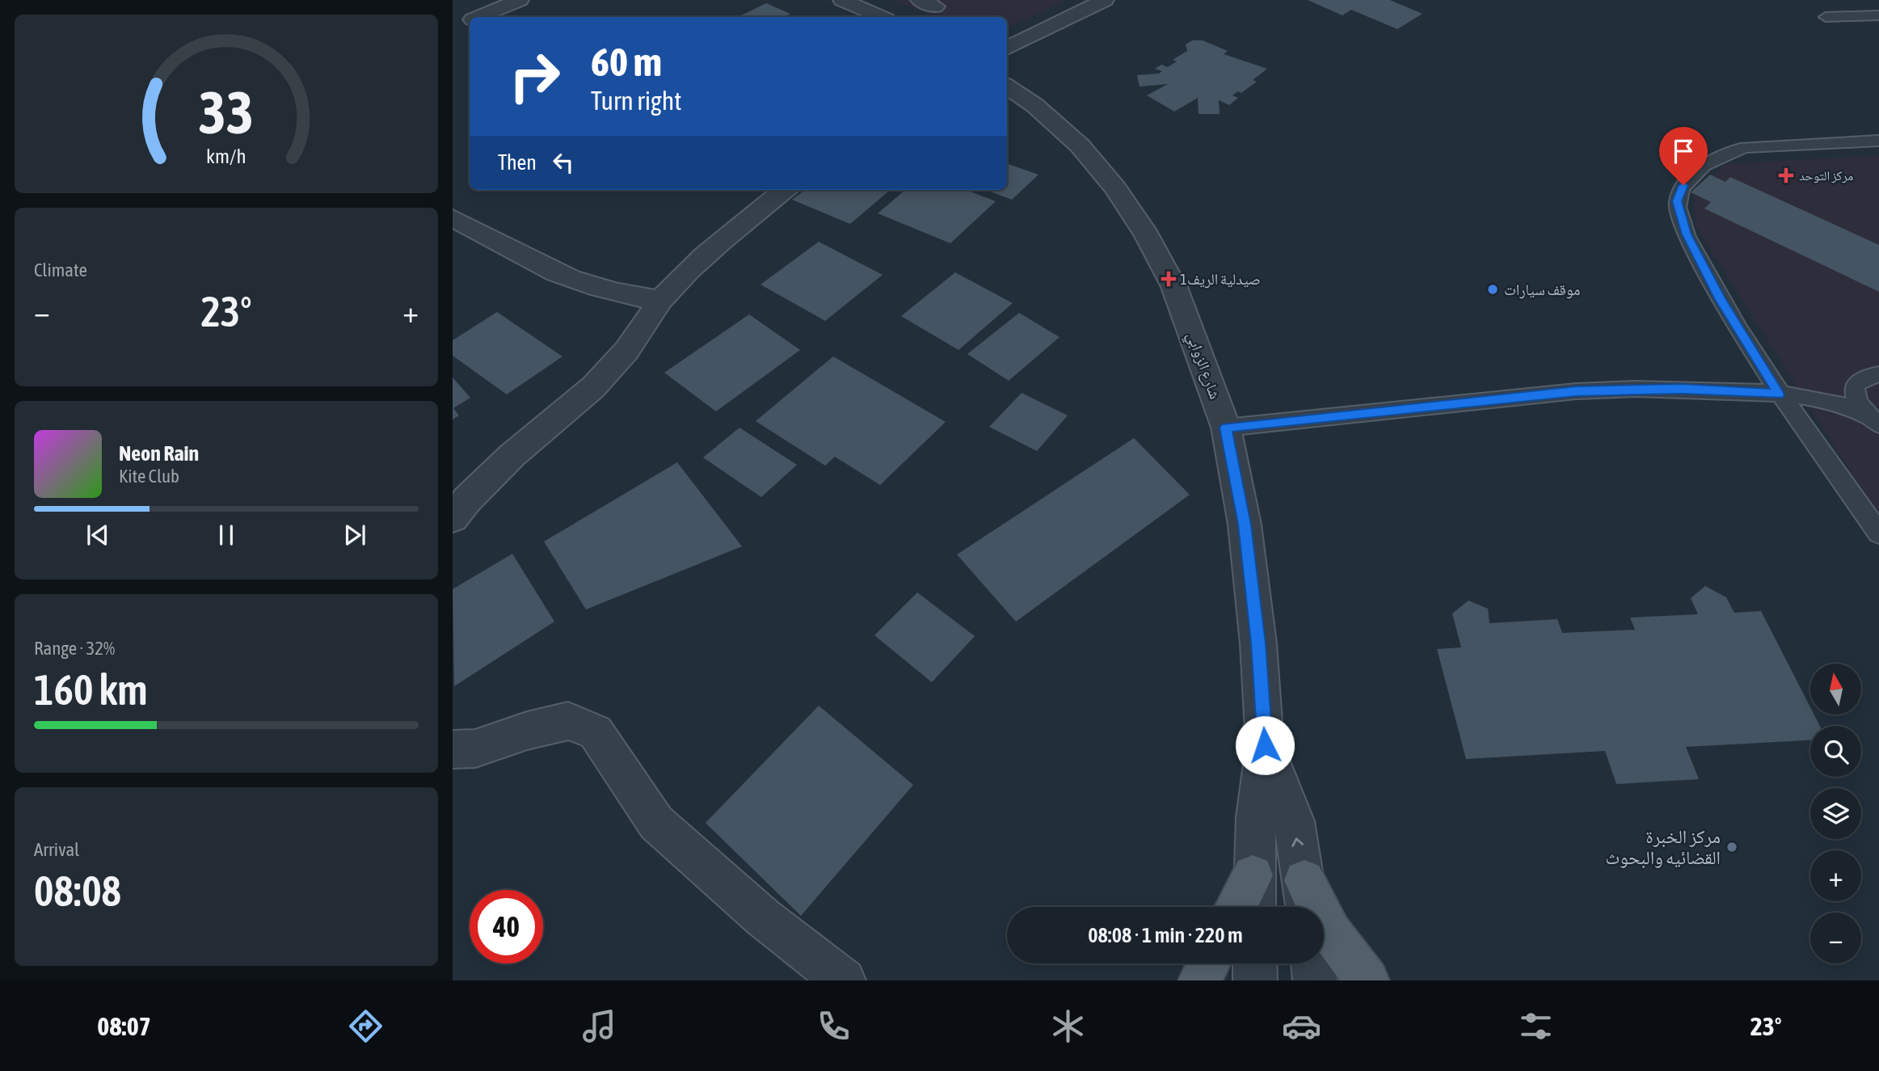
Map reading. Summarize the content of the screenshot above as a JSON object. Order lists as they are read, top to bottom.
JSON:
{
  "streets": {
    "street": ["شارع الزوابي"]
  },
  "places": {
    "health": ["مركز التوحد", "صيدلية الريف1"],
    "other": ["موقف سيارات", "مركز الخبرة القضائيه والبحوث"]
  },
  "north": "top",
  "page": {
    "turn": ["60 m", "Turn right"],
    "then": "Then",
    "tile": [
      "Climate",
      ["Range · 32%", "160 km"],
      ["Arrival", "08:08"]
    ],
    "heat": ["−", "23°", "+"],
    "song": ["Neon Rain", "Kite Club"],
    "map_buttons": ["+", "−"],
    "limit": "40",
    "trip": "08:08 · 1 min · 220 m",
    "tabs": ["08:07", "23°"],
    "gauge": ["33", "km/h"]
  }
}
